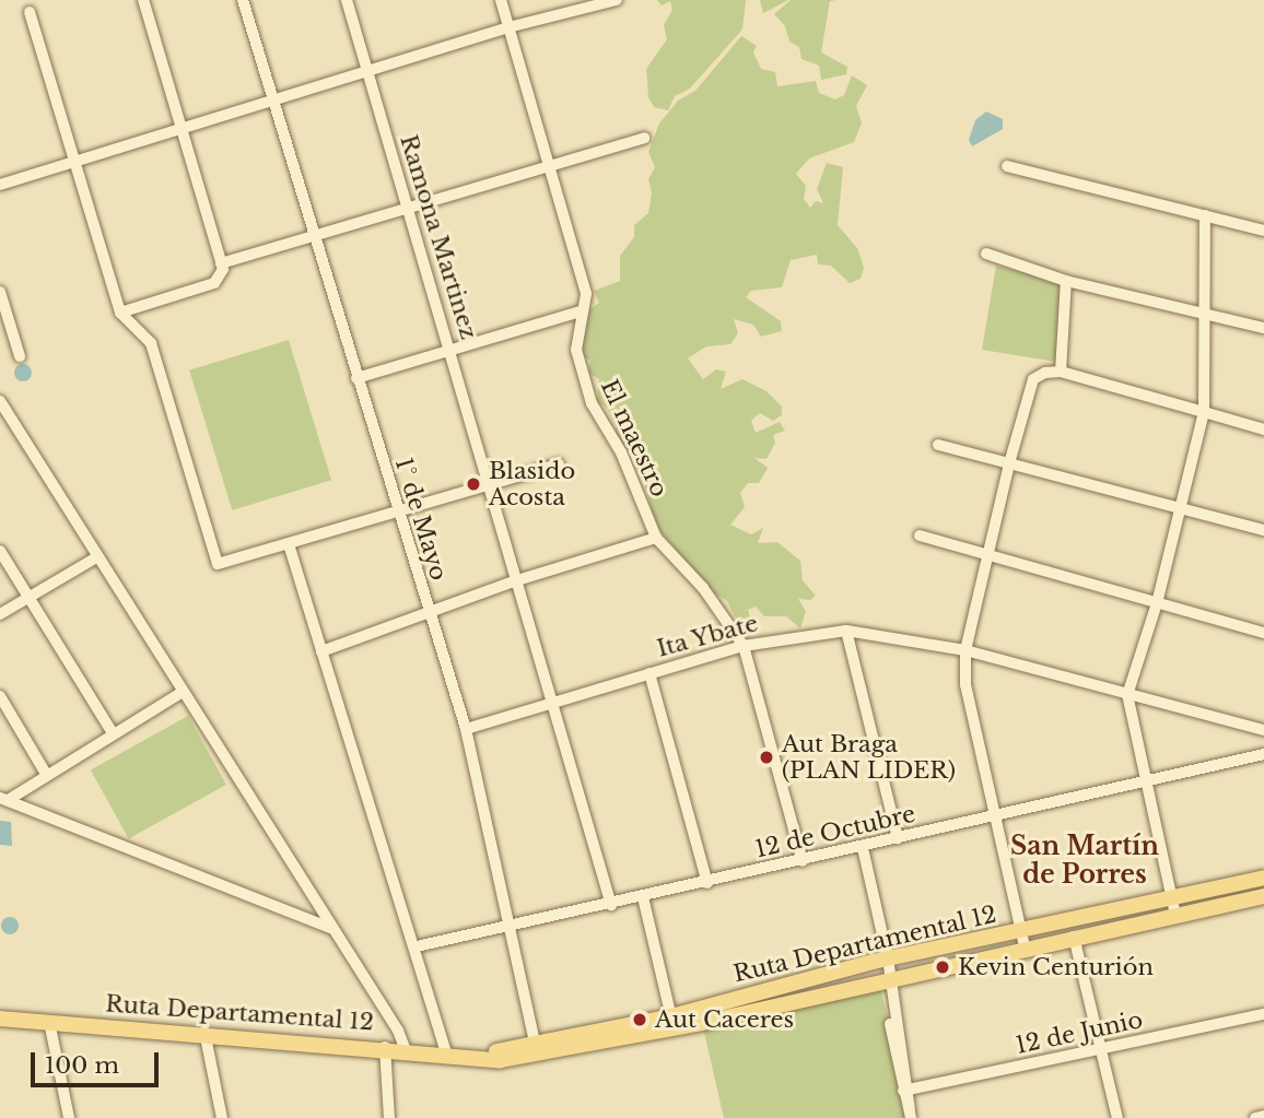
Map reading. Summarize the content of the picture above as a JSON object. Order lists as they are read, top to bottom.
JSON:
{
  "streets": {
    "main road": ["Ruta Departamental 12"],
    "street": [
      "Ramona Martinez",
      "El maestro",
      "1° de Mayo",
      "Ita Ybate",
      "12 de Octubre",
      "12 de Junio"
    ]
  },
  "crossings": [
    ["Ramona Martinez", "Ita Ybate"],
    ["Ramona Martinez", "12 de Octubre"],
    ["El maestro", "Ita Ybate"],
    ["El maestro", "12 de Octubre"],
    ["1° de Mayo", "Ita Ybate"],
    ["1° de Mayo", "12 de Octubre"],
    ["1° de Mayo", "Ruta Departamental 12"]
  ],
  "districts": ["San Martín de Porres"],
  "places": [
    "Blasido Acosta",
    "Aut Braga (PLAN LIDER)",
    "Kevin Centurión",
    "Aut Caceres"
  ],
  "scale_bar": "100 m"
}
